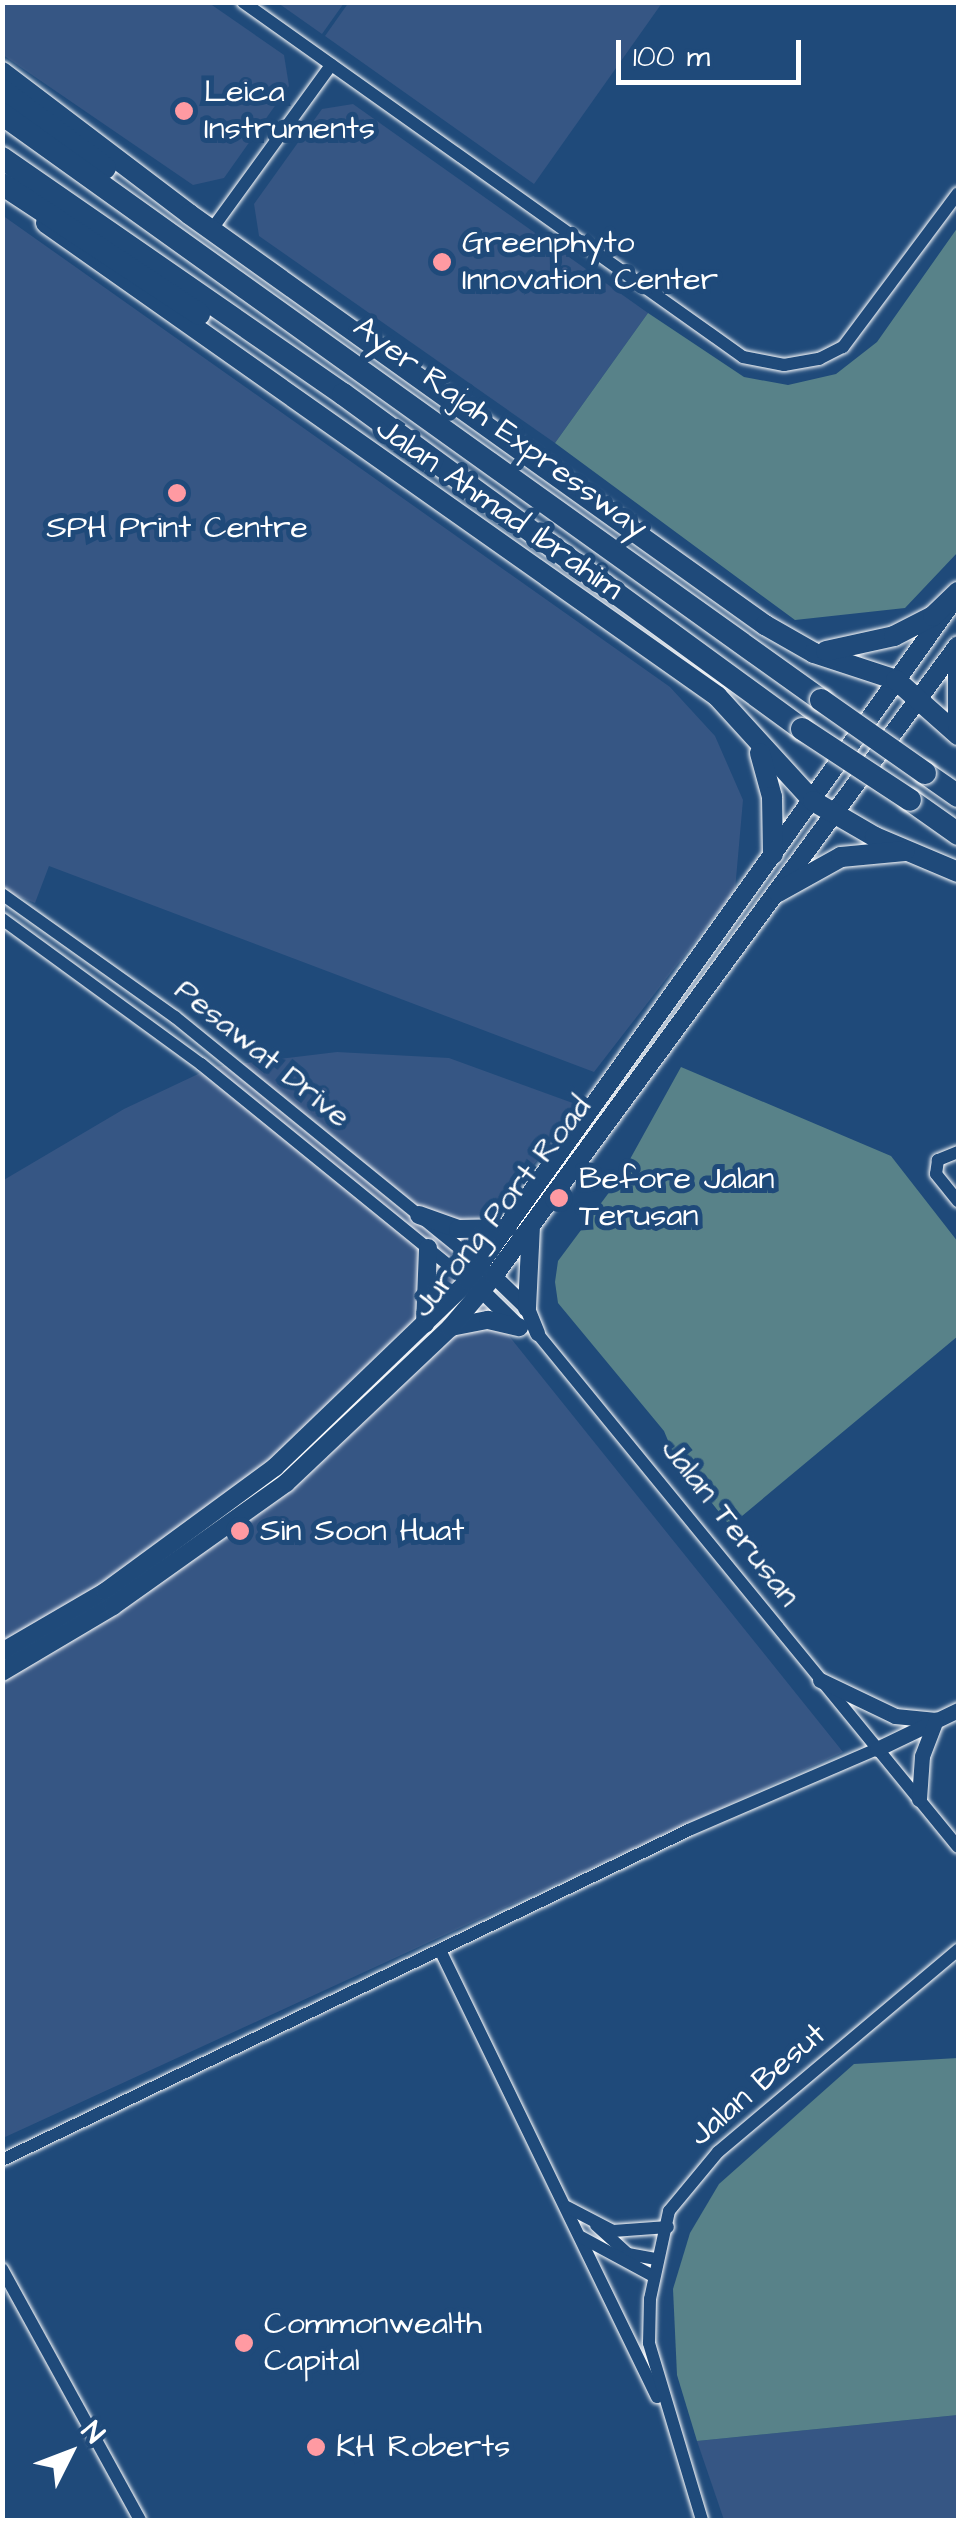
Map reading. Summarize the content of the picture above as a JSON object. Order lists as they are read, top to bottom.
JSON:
{
  "streets": {
    "highway": ["Ayer Rajah Expressway"],
    "main road": ["Jalan Ahmad Ibrahim", "Jurong Port Road"],
    "street": ["Pesawat Drive", "Jalan Terusan", "Jalan Besut"]
  },
  "crossings": [
    ["Jalan Ahmad Ibrahim", "Jurong Port Road"],
    ["Pesawat Drive", "Jurong Port Road"]
  ],
  "places": [
    "Leica Instruments",
    "Greenphyto Innovation Center",
    "SPH Print Centre",
    "Before Jalan Terusan",
    "Sin Soon Huat",
    "Commonwealth Capital",
    "KH Roberts"
  ],
  "scale_bar": "100 m",
  "north": "top right"
}
